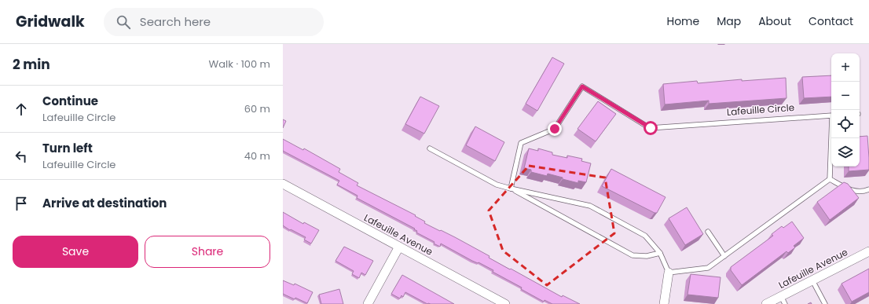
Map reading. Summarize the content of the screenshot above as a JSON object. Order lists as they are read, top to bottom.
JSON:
{
  "streets": {
    "street": ["Lafeuille Avenue"],
    "lane": ["Lafeuille Circle"]
  },
  "page": {
    "header": "Gridwalk",
    "search": "Search here",
    "nav": [
      "Home",
      "Map",
      "About",
      "Contact"
    ],
    "heading": ["2 min", "Walk · 100 m"],
    "map_buttons": ["+", "−"],
    "list": [
      ["Continue", "Lafeuille Circle", "60 m"],
      ["Turn left", "Lafeuille Circle", "40 m"],
      "Arrive at destination"
    ],
    "buttons": ["Save", "Share"]
  }
}
